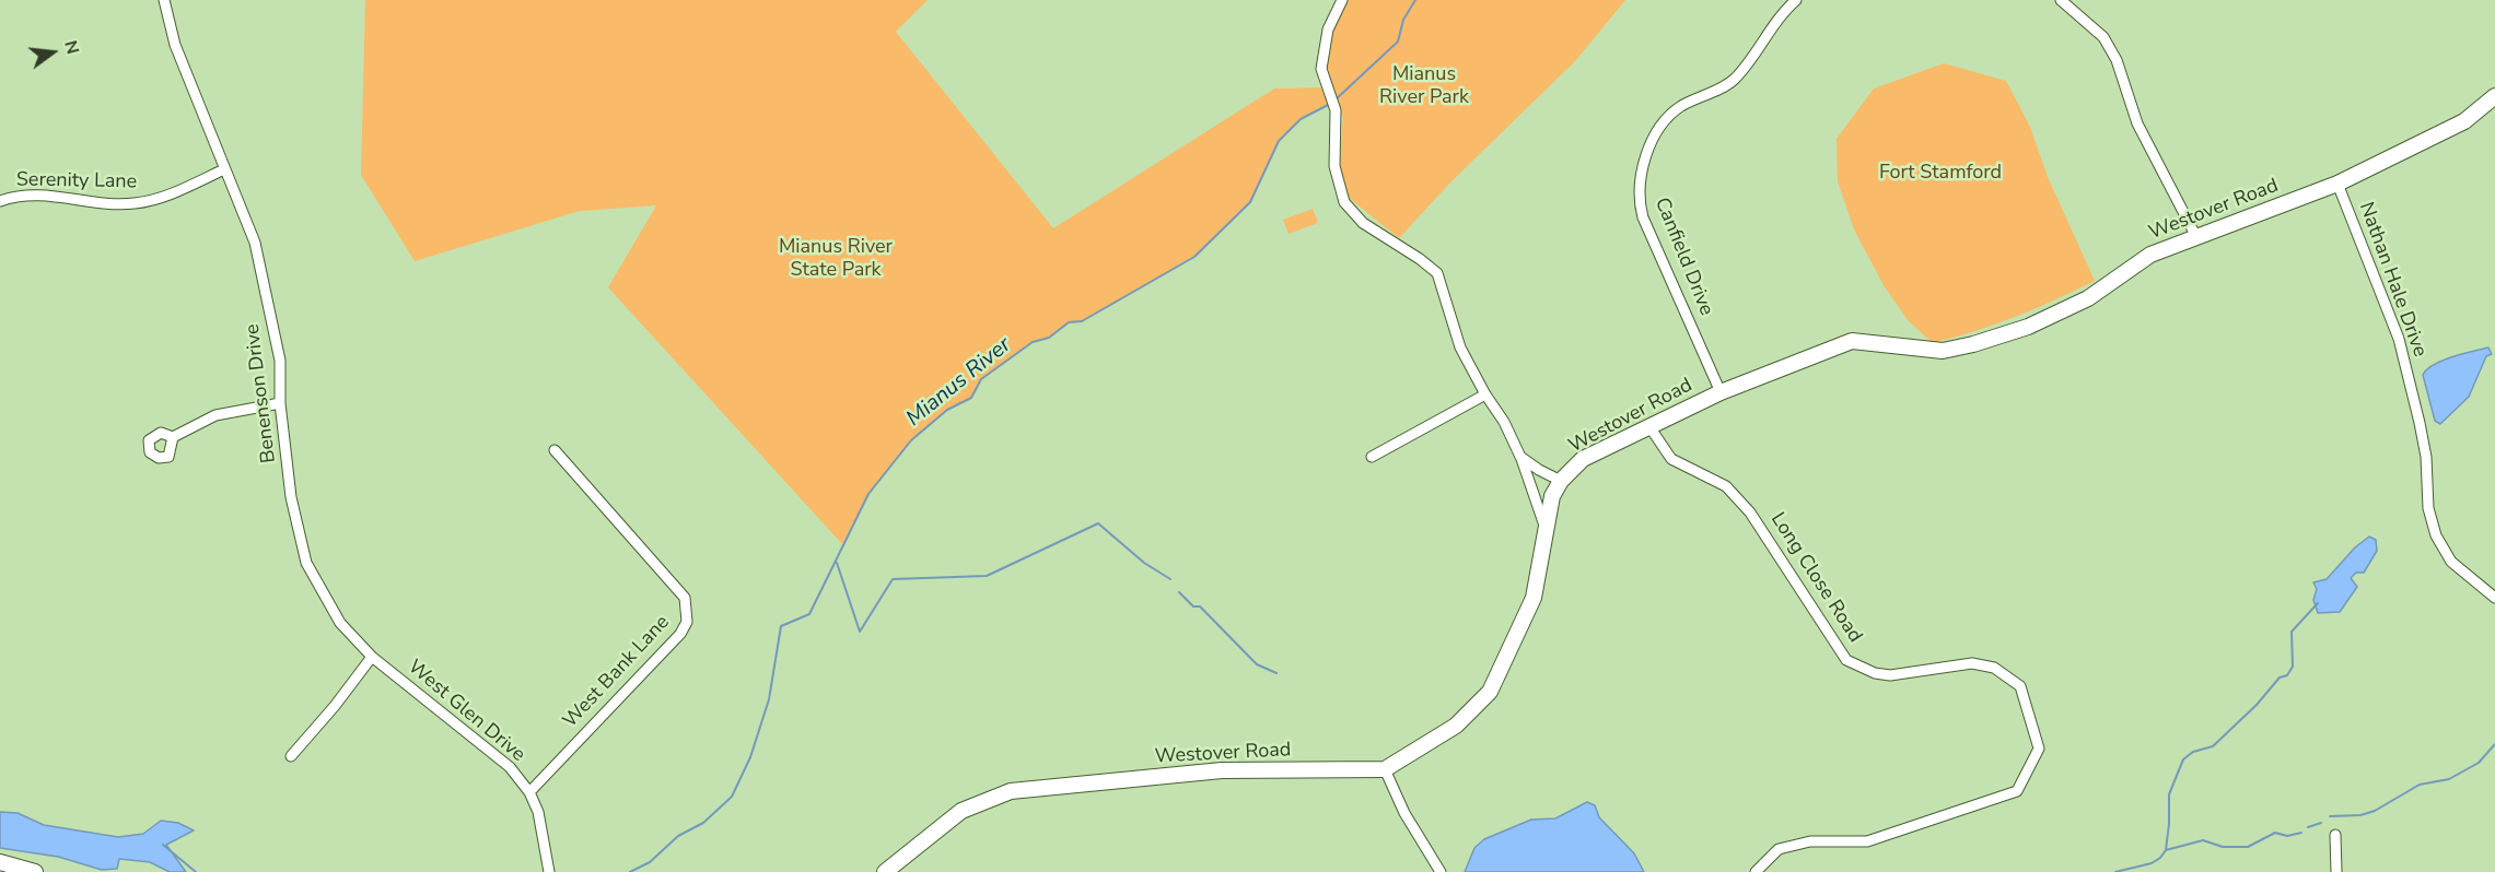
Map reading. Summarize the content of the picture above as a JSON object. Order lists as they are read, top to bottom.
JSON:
{
  "streets": {
    "street": [
      "Serenity Lane",
      "Westover Road",
      "Canfield Drive",
      "Nathan Hale Drive",
      "Benenson Drive",
      "Long Close Road",
      "West Bank Lane",
      "West Glen Drive"
    ]
  },
  "crossings": [
    ["Serenity Lane", "Benenson Drive"],
    ["Westover Road", "Canfield Drive"],
    ["Westover Road", "Nathan Hale Drive"],
    ["Westover Road", "Long Close Road"],
    ["Benenson Drive", "West Glen Drive"],
    ["West Bank Lane", "West Glen Drive"]
  ],
  "water": ["Mianus River"],
  "parks": ["Mianus River Park", "Fort Stamford", "Mianus River State Park"],
  "north": "right"
}
